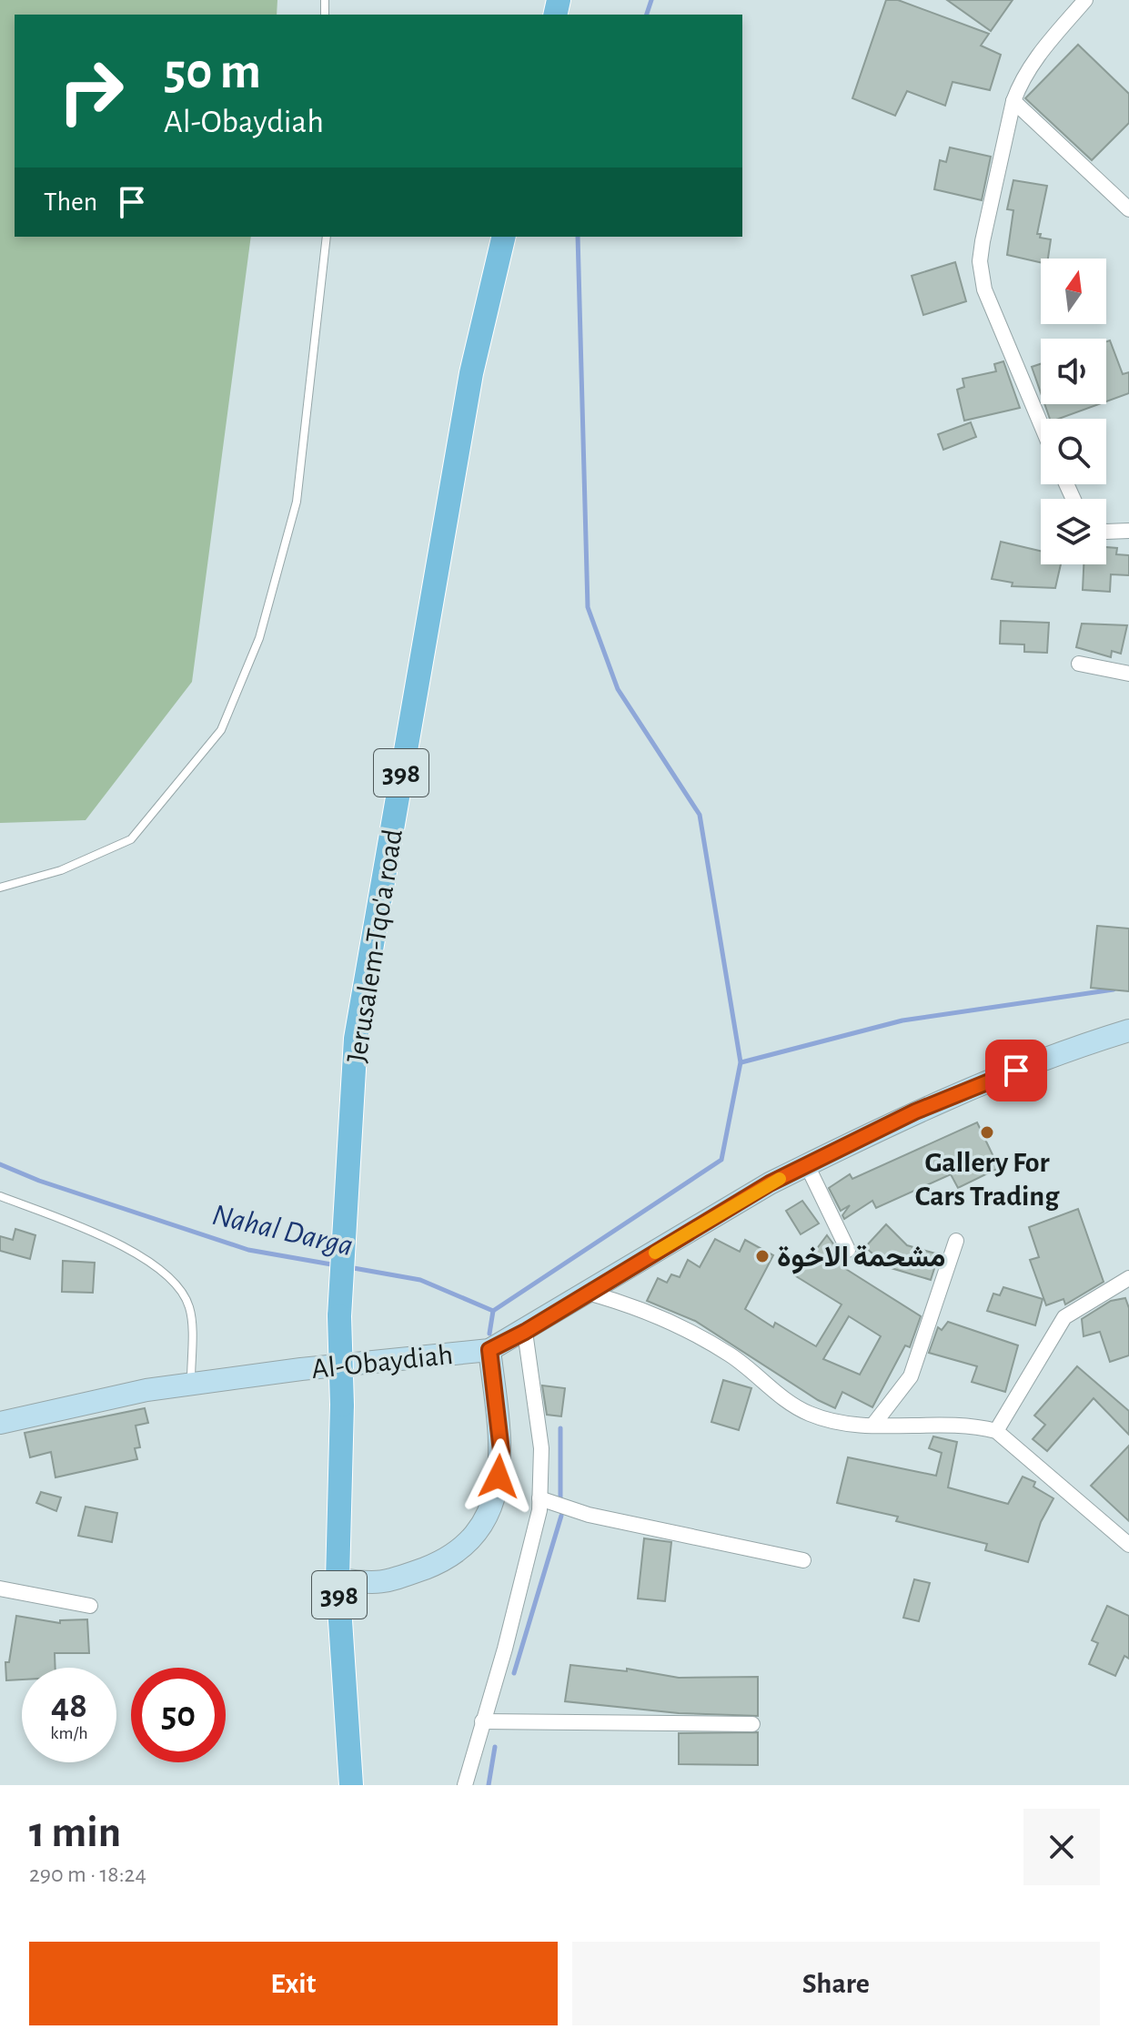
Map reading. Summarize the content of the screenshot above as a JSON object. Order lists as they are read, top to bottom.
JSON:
{
  "streets": {
    "main road": ["398", "Jerusalem-Tqo'a road", "Al-Obaydiah"]
  },
  "crossings": [
    ["398", "Jerusalem-Tqo'a road"]
  ],
  "water": ["Nahal Darga"],
  "places": ["Gallery For Cars Trading", "مشحمة الاخوة"],
  "north": "top",
  "page": {
    "turn": ["50 m", "Al-Obaydiah"],
    "then": "Then",
    "speed": "48 km/h",
    "limit": "50",
    "heading": ["1 min", "290 m · 18:24"],
    "buttons": ["Exit", "Share"]
  }
}
